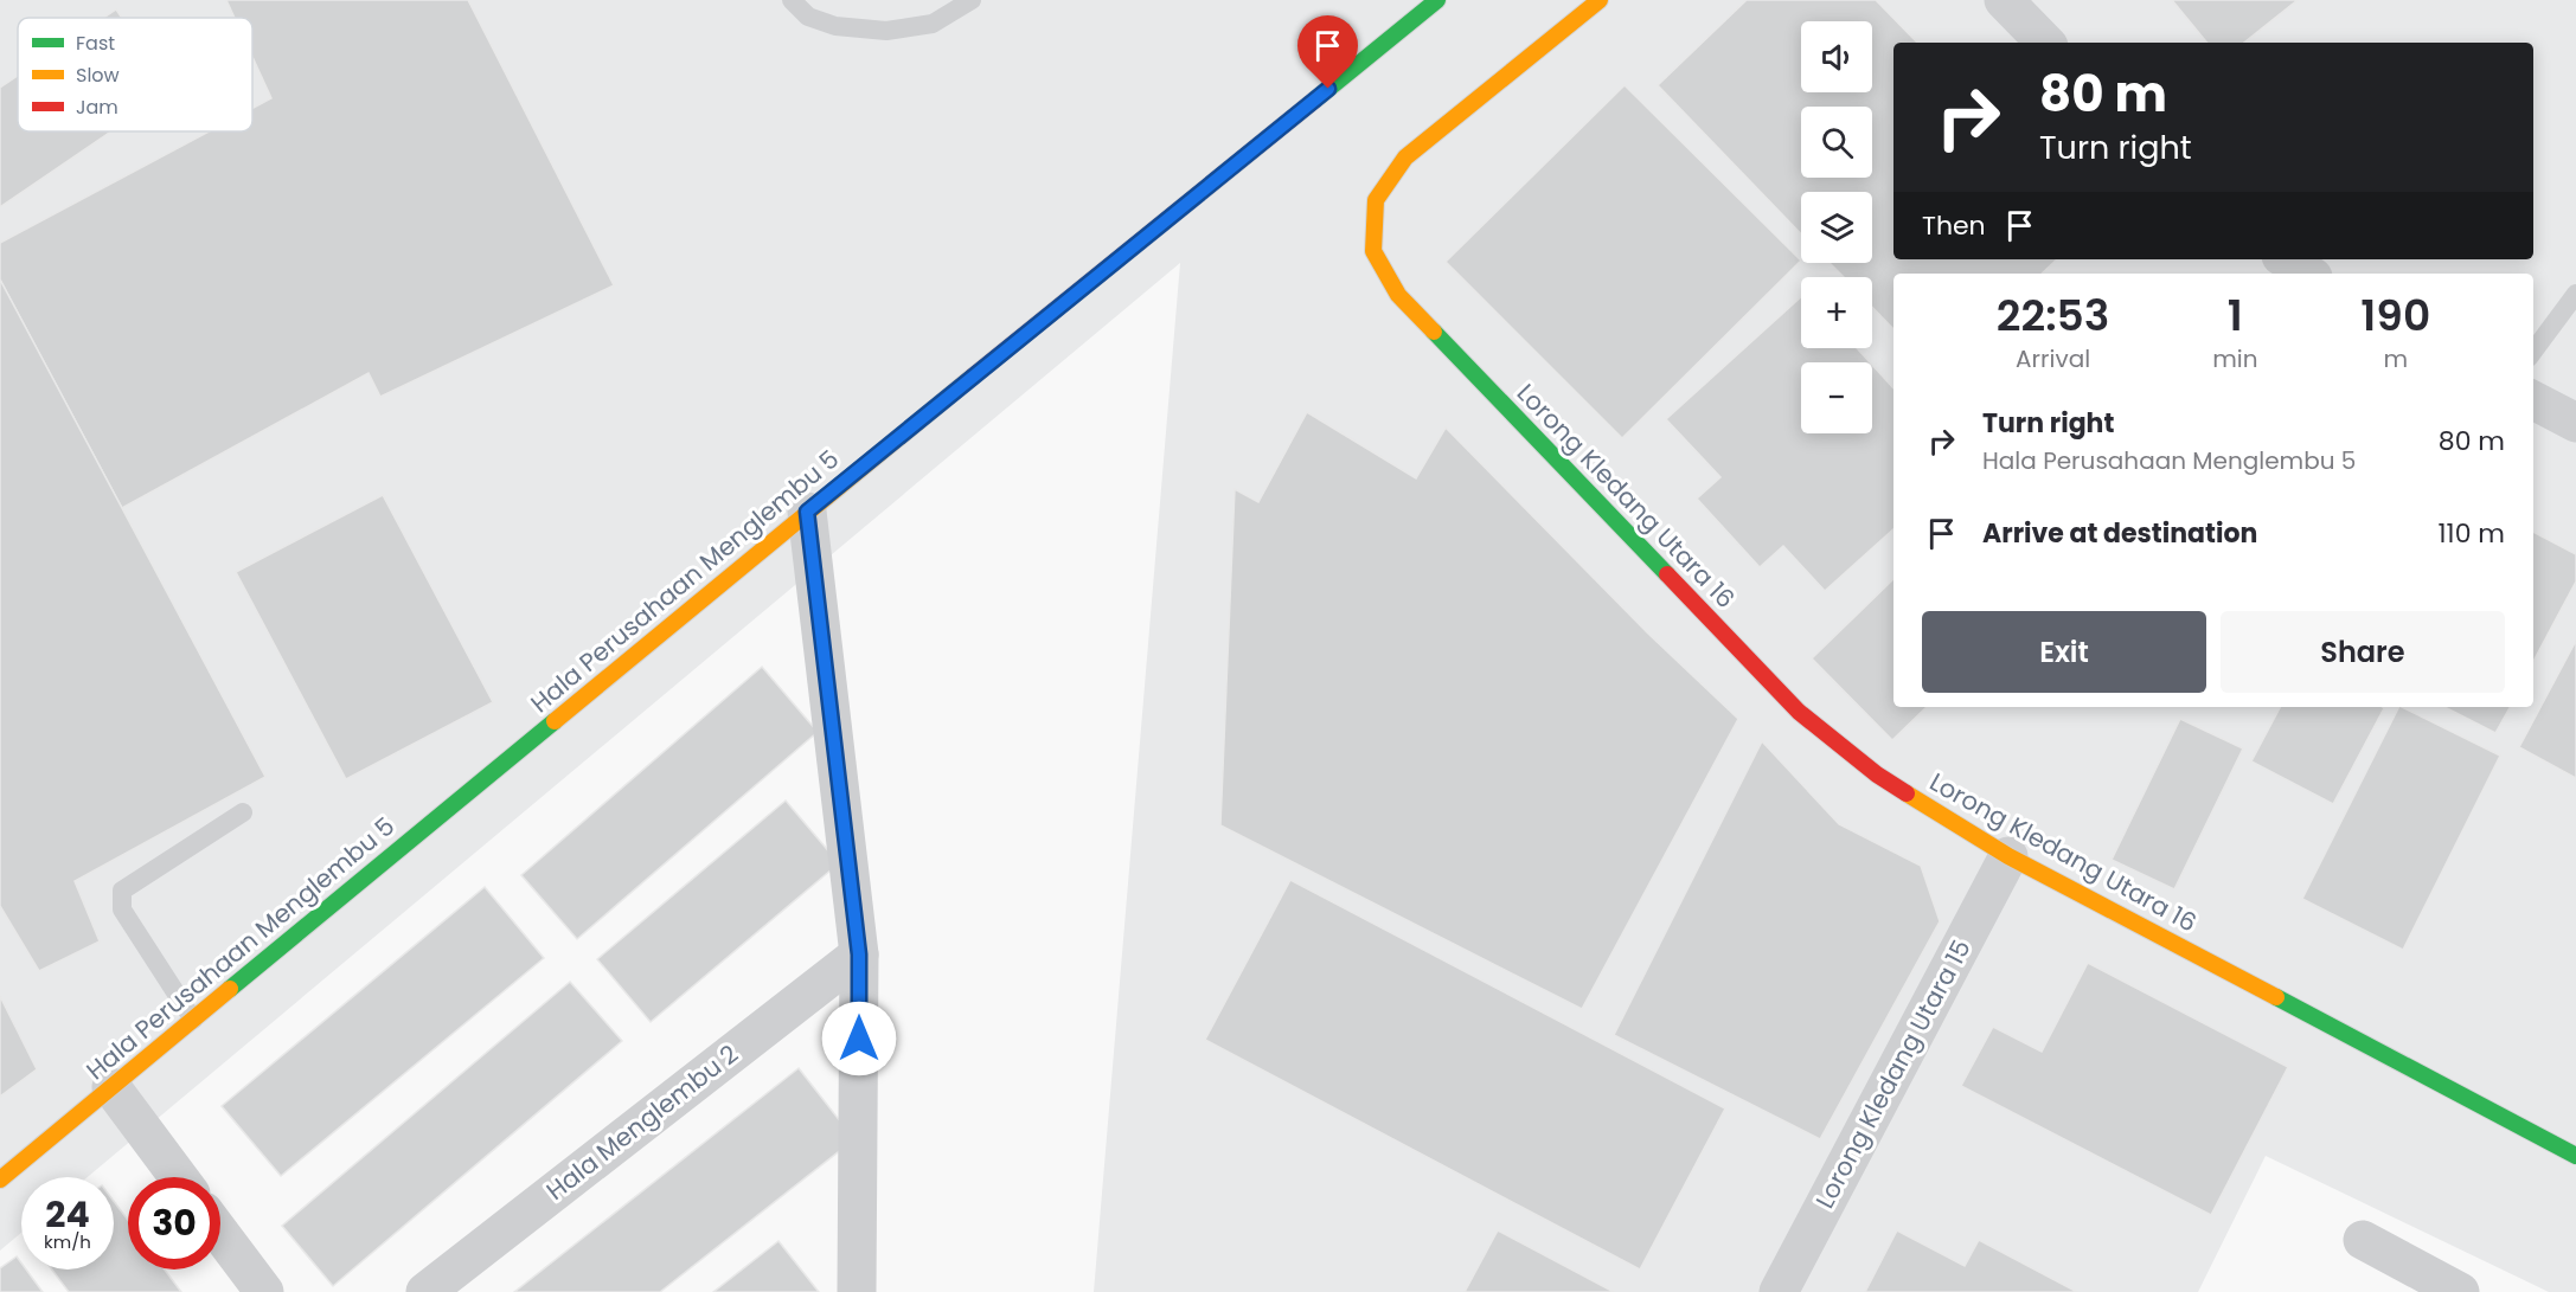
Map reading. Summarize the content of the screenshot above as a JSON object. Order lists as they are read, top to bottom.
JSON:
{
  "streets": {
    "street": [
      "Lorong Kledang Utara 16",
      "Hala Perusahaan Menglembu 5",
      "Lorong Kledang Utara 15",
      "Hala Menglembu 2"
    ]
  },
  "crossings": [
    ["Lorong Kledang Utara 16", "Lorong Kledang Utara 15"]
  ],
  "legend": ["Fast", "Slow", "Jam"],
  "page": {
    "map_buttons": ["+", "−"],
    "turn": ["80 m", "Turn right"],
    "then": "Then",
    "eta": [
      "22:53",
      "Arrival",
      "1",
      "min",
      "190",
      "m"
    ],
    "list": [
      {
        "name": "Turn right",
        "note": "Hala Perusahaan Menglembu 5",
        "value": "80 m"
      },
      {
        "name": "Arrive at destination",
        "value": "110 m"
      }
    ],
    "buttons": ["Exit", "Share"],
    "speed": "24 km/h",
    "limit": "30"
  }
}
